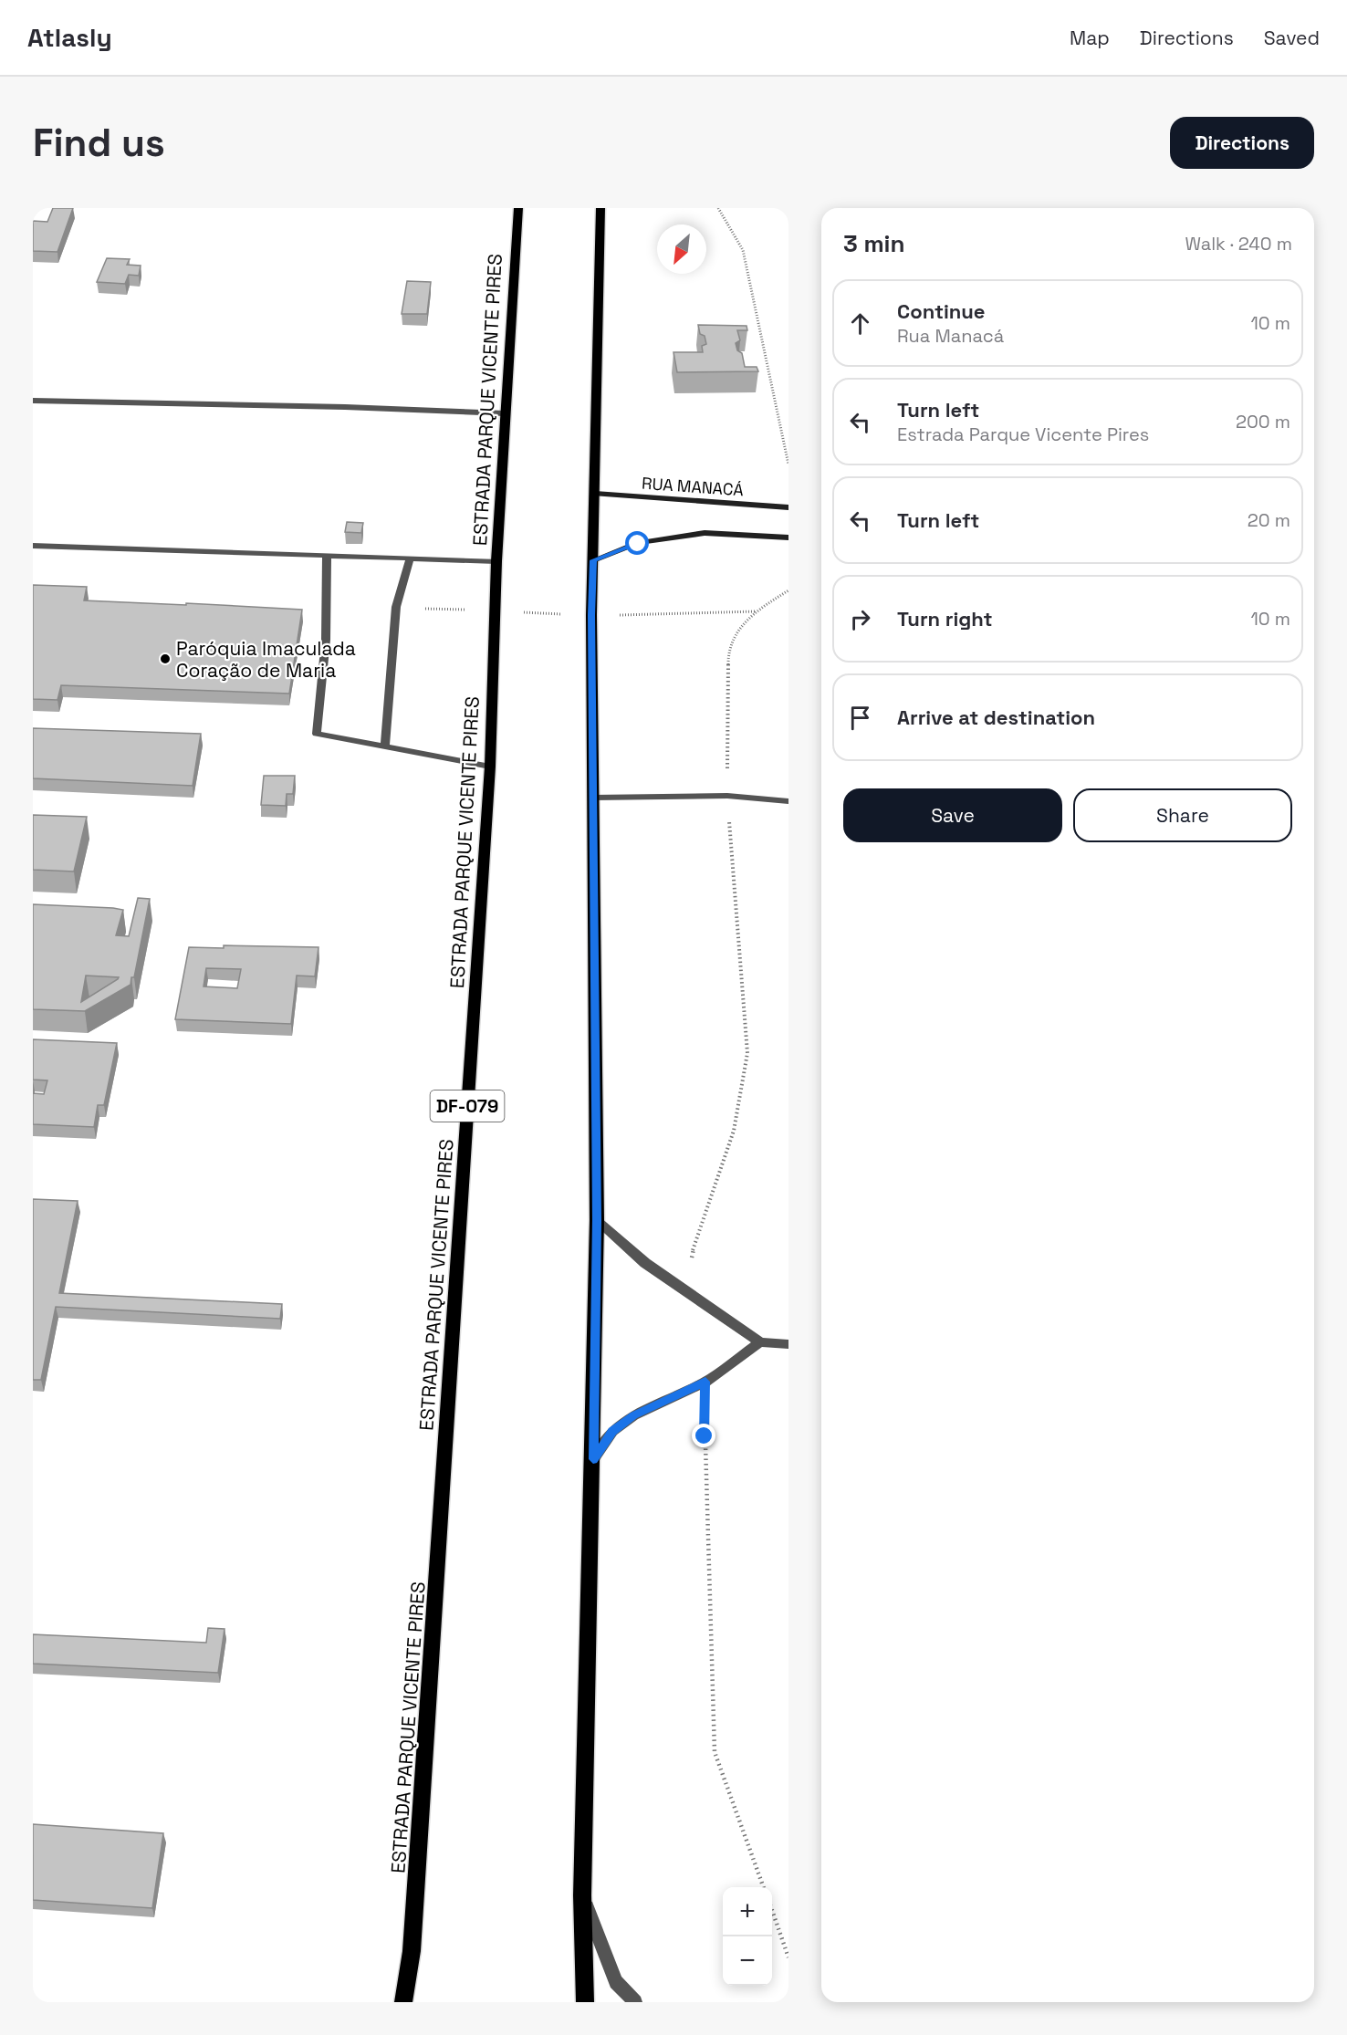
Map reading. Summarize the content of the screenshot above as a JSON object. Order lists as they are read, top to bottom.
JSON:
{
  "streets": {
    "main road": ["ESTRADA PARQUE VICENTE PIRES", "DF-079"],
    "street": ["RUA MANACÁ"]
  },
  "places": ["Paróquia Imaculada Coração de Maria"],
  "north": "bottom left",
  "page": {
    "header": "Atlasly",
    "nav": ["Map", "Directions", "Saved"],
    "buttons": [
      "Directions",
      ["Save", "Share"]
    ],
    "title": "Find us",
    "heading": ["3 min", "Walk · 240 m"],
    "list": [
      ["Continue", "Rua Manacá", "10 m"],
      ["Turn left", "Estrada Parque Vicente Pires", "200 m"],
      ["Turn left", "20 m"],
      ["Turn right", "10 m"],
      "Arrive at destination"
    ],
    "map_buttons": ["+", "−"]
  }
}
